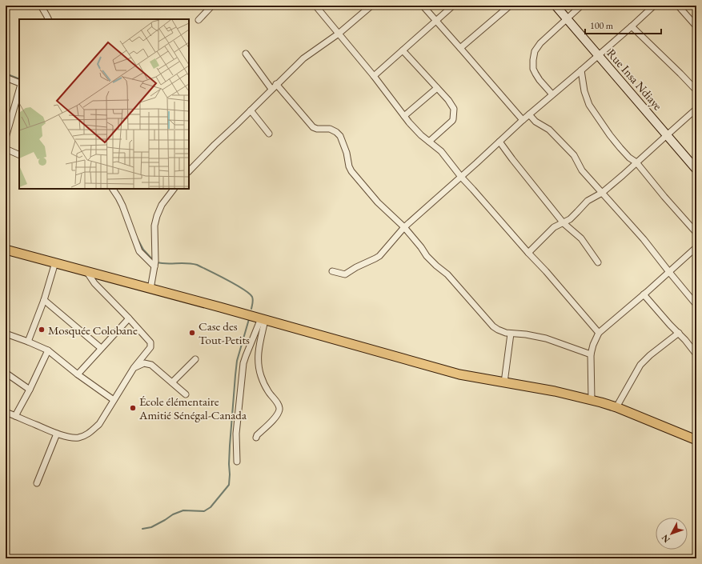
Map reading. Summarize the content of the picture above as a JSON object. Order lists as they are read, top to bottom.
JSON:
{
  "streets": {
    "main road": ["Rue Insa Ndiaye"]
  },
  "places": ["Mosquée Colobane", "Case des Tout-Petits", "École élémentaire Amitié Sénégal-Canada"],
  "scale_bar": "100 m",
  "north": "bottom left"
}
